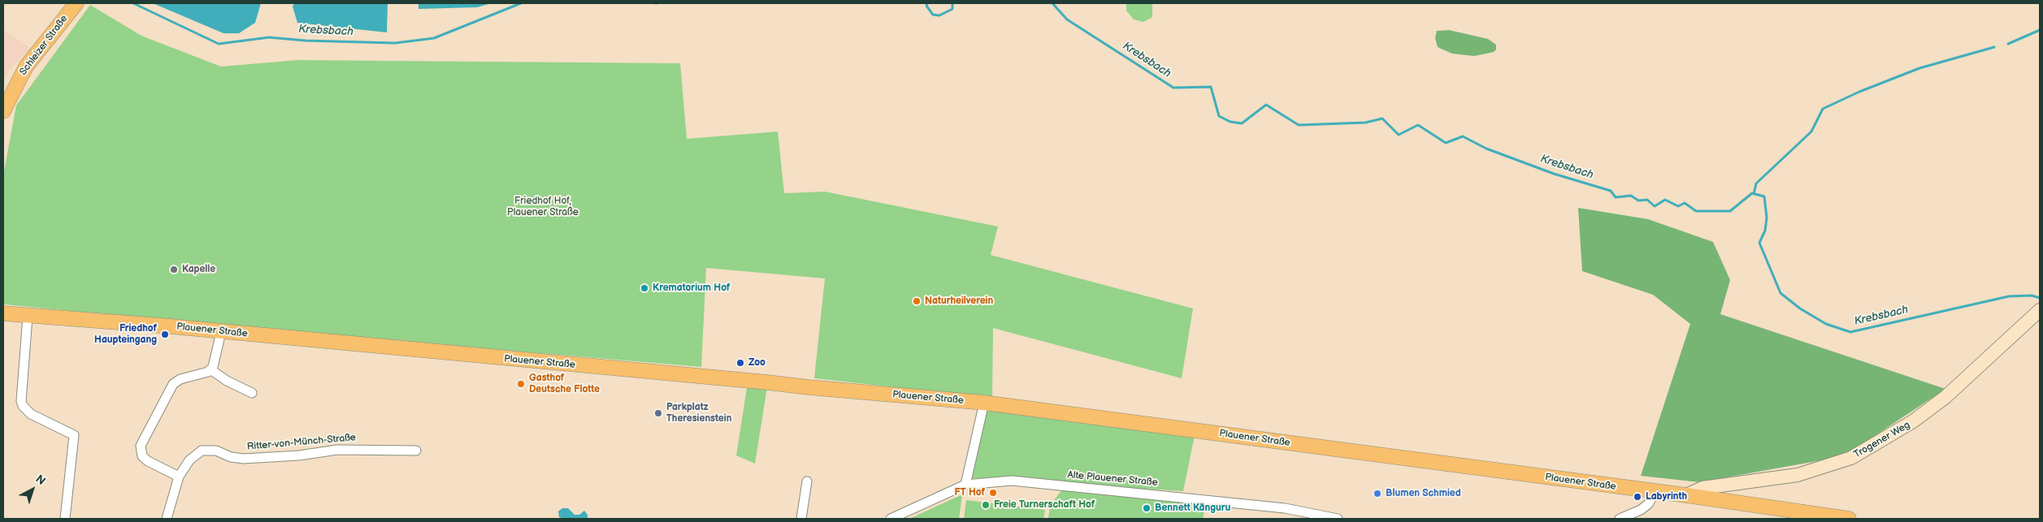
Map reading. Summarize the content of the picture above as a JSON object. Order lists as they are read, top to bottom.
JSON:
{
  "streets": {
    "main road": ["Schleizer Straße", "Plauener Straße"],
    "street": ["Trogener Weg", "Ritter-von-Münch-Straße", "Alte Plauener Straße"]
  },
  "crossings": [
    ["Plauener Straße", "Trogener Weg"]
  ],
  "water": ["Krebsbach"],
  "parks": ["Friedhof Hof, Plauener Straße"],
  "places": [
    "Kapelle",
    "Krematorium Hof",
    "Naturheilverein",
    "Friedhof Haupteingang",
    "Zoo",
    "Gasthof Deutsche Flotte",
    "Parkplatz Theresienstein",
    "FT Hof",
    "Blumen Schmied",
    "Labyrinth",
    "Freie Turnerschaft Hof",
    "Bennett Känguru"
  ],
  "north": "top right"
}
